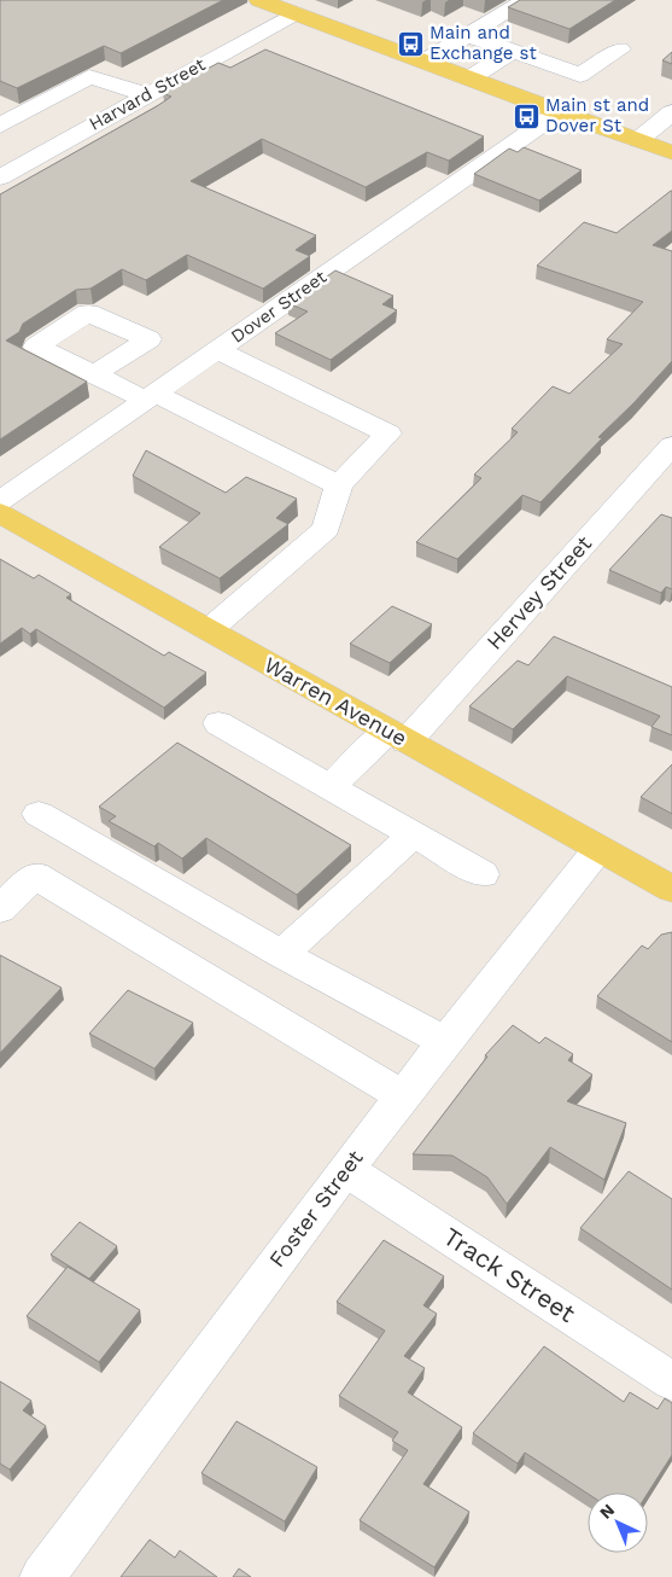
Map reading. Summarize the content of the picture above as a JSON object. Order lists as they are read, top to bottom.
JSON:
{
  "streets": {
    "main road": ["Warren Avenue"],
    "street": [
      "Harvard Street",
      "Dover Street",
      "Hervey Street",
      "Foster Street",
      "Track Street"
    ]
  },
  "crossings": [
    ["Hervey Street", "Warren Avenue"],
    ["Warren Avenue", "Foster Street"],
    ["Foster Street", "Track Street"]
  ],
  "places": {
    "bus stop": ["Main and Exchange st", "Main st and Dover St"]
  },
  "north": "top left"
}
